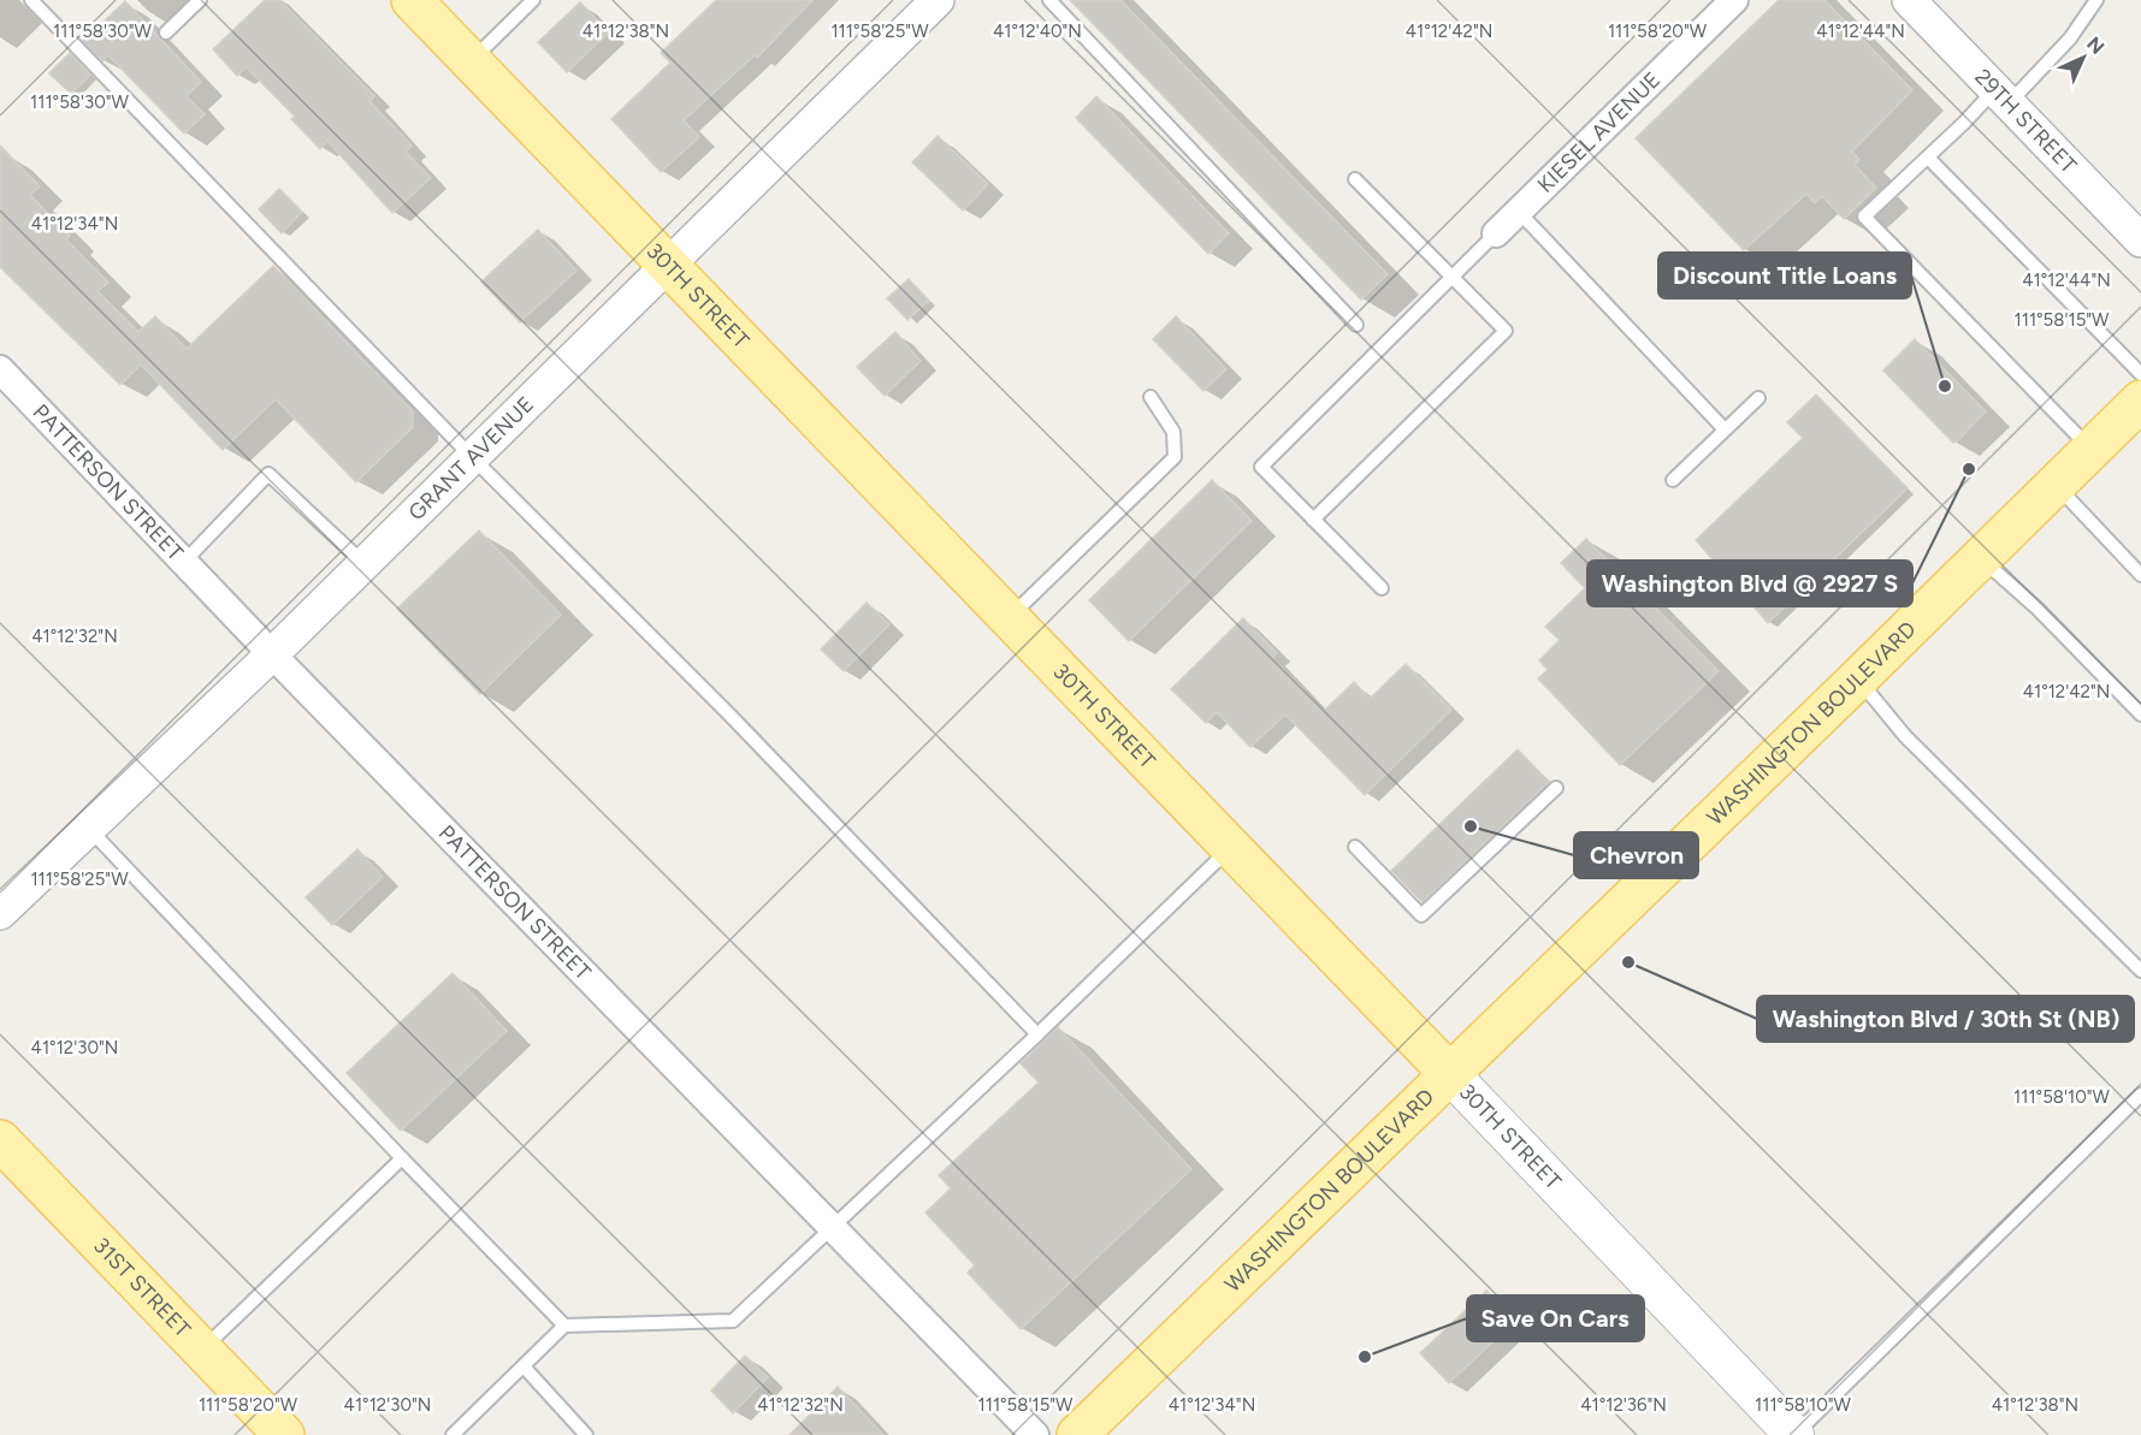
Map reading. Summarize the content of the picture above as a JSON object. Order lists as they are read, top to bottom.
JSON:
{
  "streets": {
    "main road": ["30TH STREET", "WASHINGTON BOULEVARD", "31ST STREET"],
    "street": [
      "29TH STREET",
      "KIESEL AVENUE",
      "GRANT AVENUE",
      "PATTERSON STREET"
    ]
  },
  "crossings": [
    ["30TH STREET", "GRANT AVENUE"],
    ["30TH STREET", "WASHINGTON BOULEVARD"],
    ["GRANT AVENUE", "PATTERSON STREET"]
  ],
  "places": [
    "Discount Title Loans",
    "Washington Blvd @ 2927 S",
    "Chevron",
    "Washington Blvd / 30th St (NB)",
    "Save On Cars"
  ],
  "north": "top right",
  "coordinates": [
    "111°58'30\"W",
    "41°12'38\"N",
    "111°58'25\"W",
    "41°12'40\"N",
    "41°12'42\"N",
    "111°58'20\"W",
    "41°12'44\"N",
    "41°12'34\"N",
    "111°58'15\"W",
    "41°12'32\"N",
    "41°12'30\"N",
    "111°58'10\"W",
    "41°12'36\"N"
  ]
}
